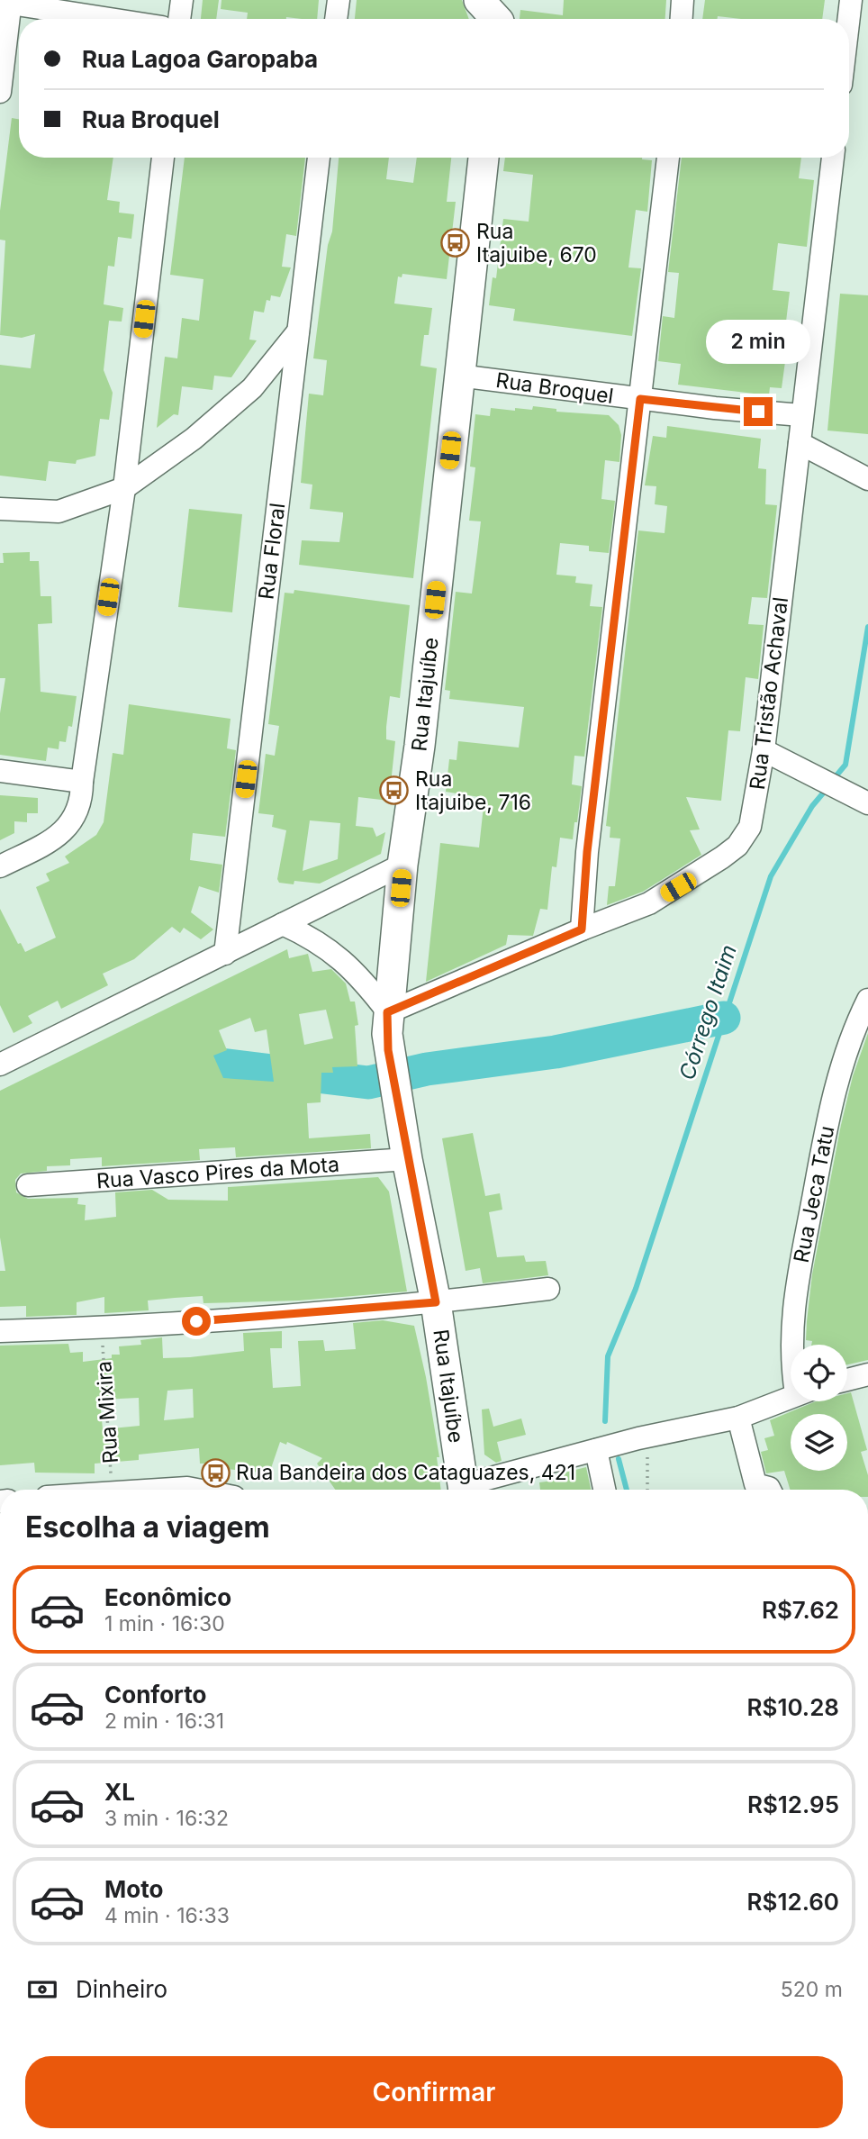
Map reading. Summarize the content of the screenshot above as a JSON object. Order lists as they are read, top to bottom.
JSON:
{
  "streets": {
    "main road": ["Rua Itajuíbe"],
    "street": [
      "Rua Broquel",
      "Rua Floral",
      "Rua Tristão Achaval",
      "Rua Vasco Pires da Mota",
      "Rua Jeca Tatu"
    ],
    "path": ["Rua Mixira"]
  },
  "crossings": [
    ["Rua Broquel", "Rua Tristão Achaval"],
    ["Rua Broquel", "Rua Itajuíbe"],
    ["Rua Tristão Achaval", "Rua Itajuíbe"],
    ["Rua Itajuíbe", "Rua Vasco Pires da Mota"]
  ],
  "water": ["Córrego Itaim"],
  "places": {
    "bus stop": ["Rua Itajuibe, 670", "Rua Itajuibe, 716", "Rua Bandeira dos Cataguazes, 421"]
  },
  "page": {
    "banner": ["Rua Lagoa Garopaba", "Rua Broquel"],
    "bubble": "2 min",
    "heading": "Escolha a viagem",
    "list": [
      {
        "name": "Econômico",
        "note": "1 min · 16:30",
        "value": "R$7.62"
      },
      {
        "name": "Conforto",
        "note": "2 min · 16:31",
        "value": "R$10.28"
      },
      {
        "name": "XL",
        "note": "3 min · 16:32",
        "value": "R$12.95"
      },
      {
        "name": "Moto",
        "note": "4 min · 16:33",
        "value": "R$12.60"
      }
    ],
    "pay": ["Dinheiro", "520 m"],
    "buttons": "Confirmar"
  }
}
